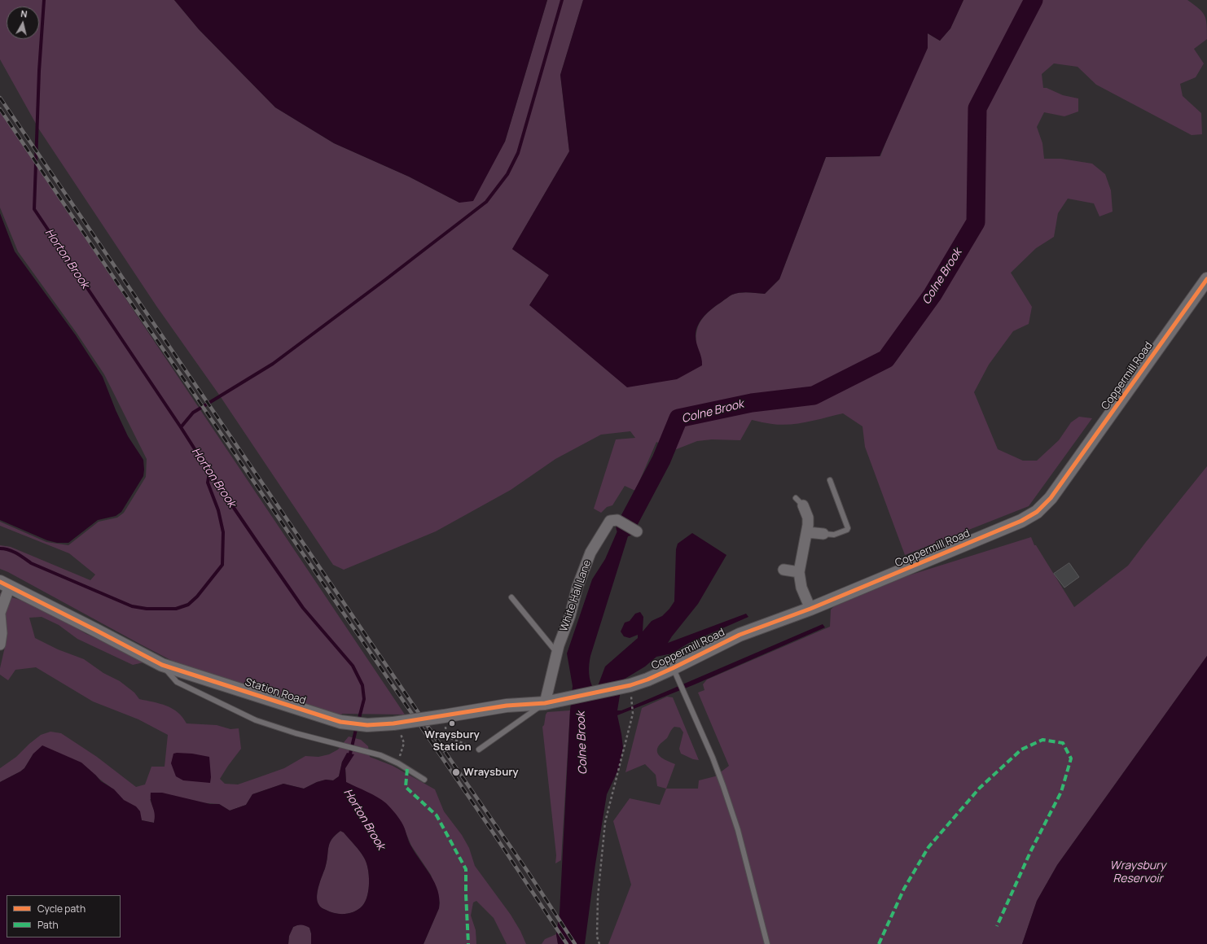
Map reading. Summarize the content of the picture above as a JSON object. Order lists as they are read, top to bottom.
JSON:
{
  "streets": {
    "street": ["Coppermill Road", "White Hall Lane", "Station Road"]
  },
  "crossings": [
    ["Coppermill Road", "Station Road"],
    ["White Hall Lane", "Station Road"]
  ],
  "water": ["Horton Brook", "Colne Brook", "Wraysbury Reservoir"],
  "places": ["Wraysbury Station", "Wraysbury"],
  "legend": ["Cycle path", "Path"],
  "north": "top"
}
